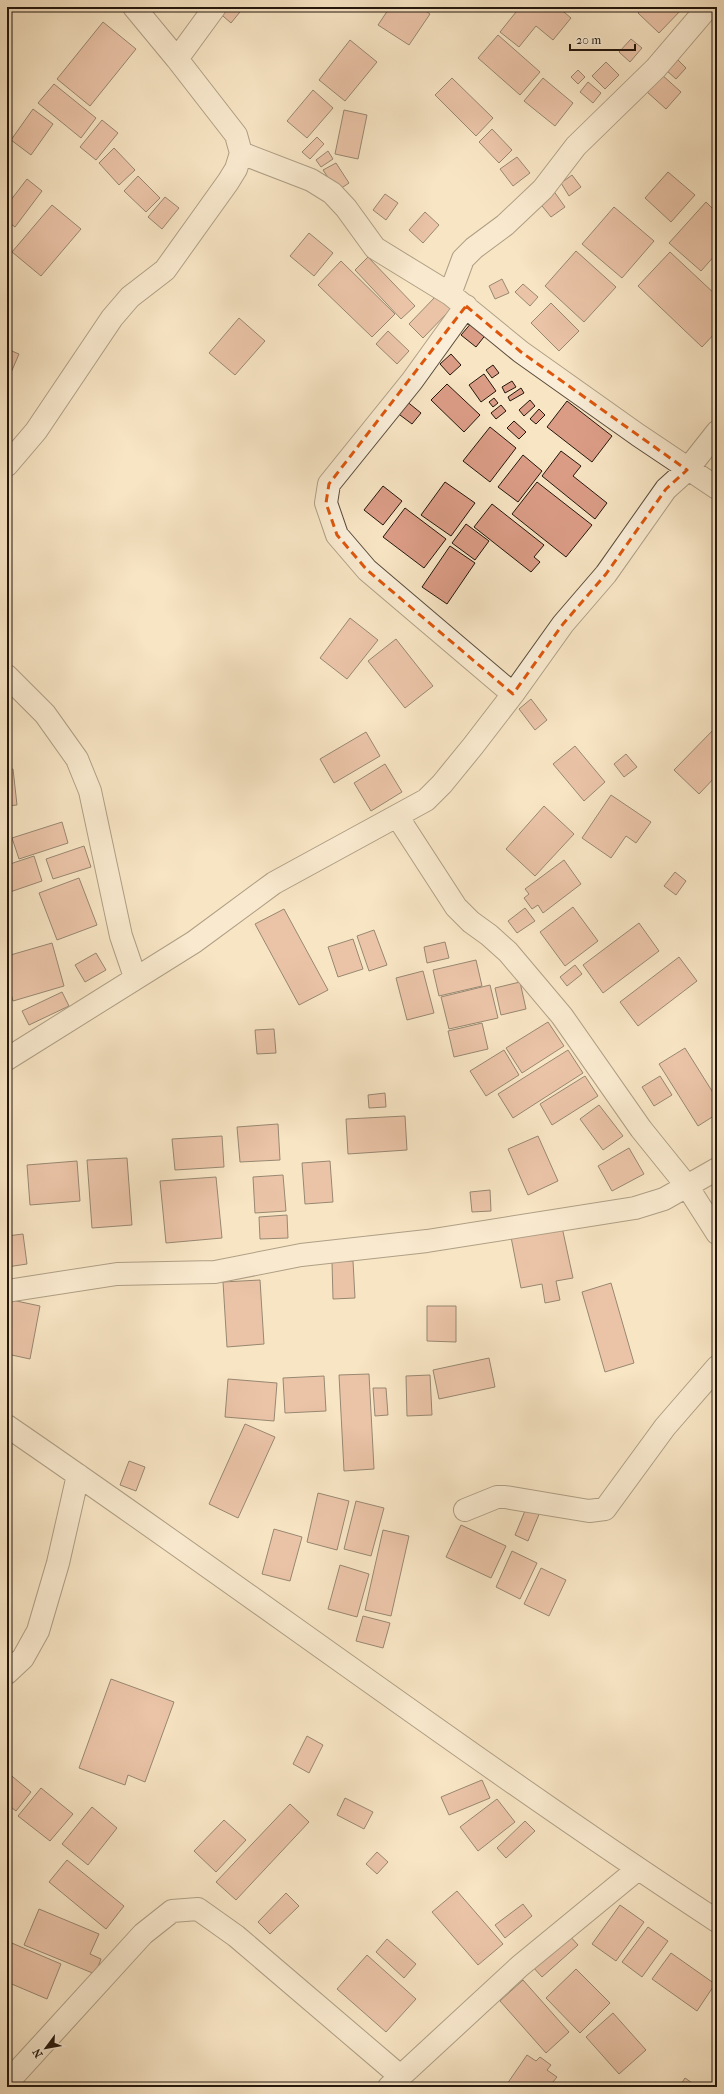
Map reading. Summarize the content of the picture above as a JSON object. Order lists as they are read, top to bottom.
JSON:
{
  "scale_bar": "20 m",
  "north": "bottom left"
}
